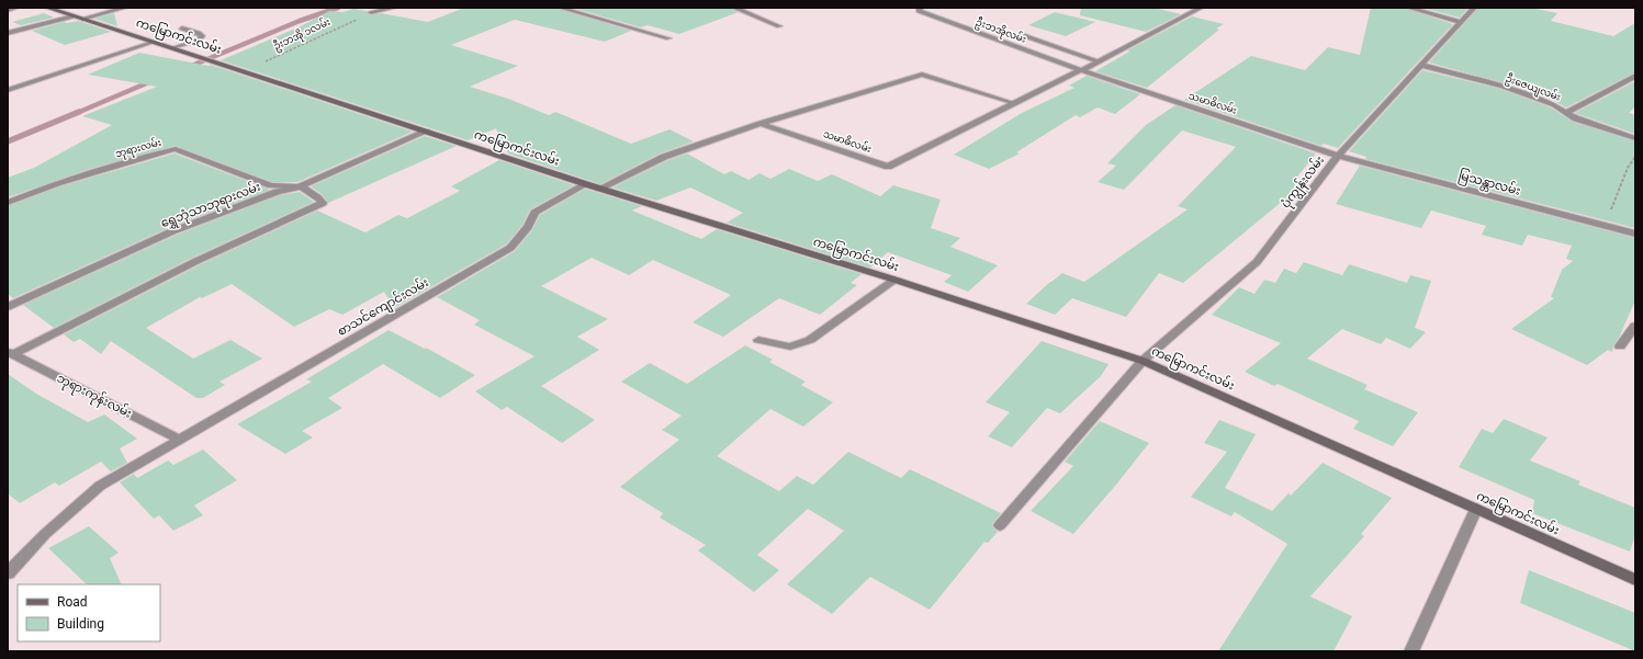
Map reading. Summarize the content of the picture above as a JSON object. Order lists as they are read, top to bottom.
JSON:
{
  "streets": {
    "main road": ["ကမြောကင်းလမ်း"],
    "street": [
      "ဦးဘအိုလမ်း",
      "ဦးဇေယျလမ်း",
      "သမာဓိလမ်း",
      "ဘုရားလမ်း",
      "ပုံကျွန်းလမ်း",
      "မြသန္တာလမ်း",
      "ရွှေဘုံသာဘုရားလမ်း",
      "စာသင်ကျောင်းလမ်း",
      "ဘုရားကုန်းလမ်း"
    ],
    "path": ["ဦးဘအို ၁လမ်း"]
  },
  "crossings": [
    ["ဦးဘအိုလမ်း", "သမာဓိလမ်း"],
    ["ဦးဘအို ၁လမ်း", "ကမြောကင်းလမ်း"],
    ["ကမြောကင်းလမ်း", "ပုံကျွန်းလမ်း"],
    ["ကမြောကင်းလမ်း", "ရွှေဘုံသာဘုရားလမ်း"],
    ["ကမြောကင်းလမ်း", "စာသင်ကျောင်းလမ်း"],
    ["ဦးဇေယျလမ်း", "ပုံကျွန်းလမ်း"],
    ["သမာဓိလမ်း", "ပုံကျွန်းလမ်း"],
    ["သမာဓိလမ်း", "မြသန္တာလမ်း"],
    ["ဘုရားလမ်း", "ရွှေဘုံသာဘုရားလမ်း"],
    ["ပုံကျွန်းလမ်း", "မြသန္တာလမ်း"],
    ["စာသင်ကျောင်းလမ်း", "ဘုရားကုန်းလမ်း"]
  ],
  "legend": ["Road", "Building"]
}
